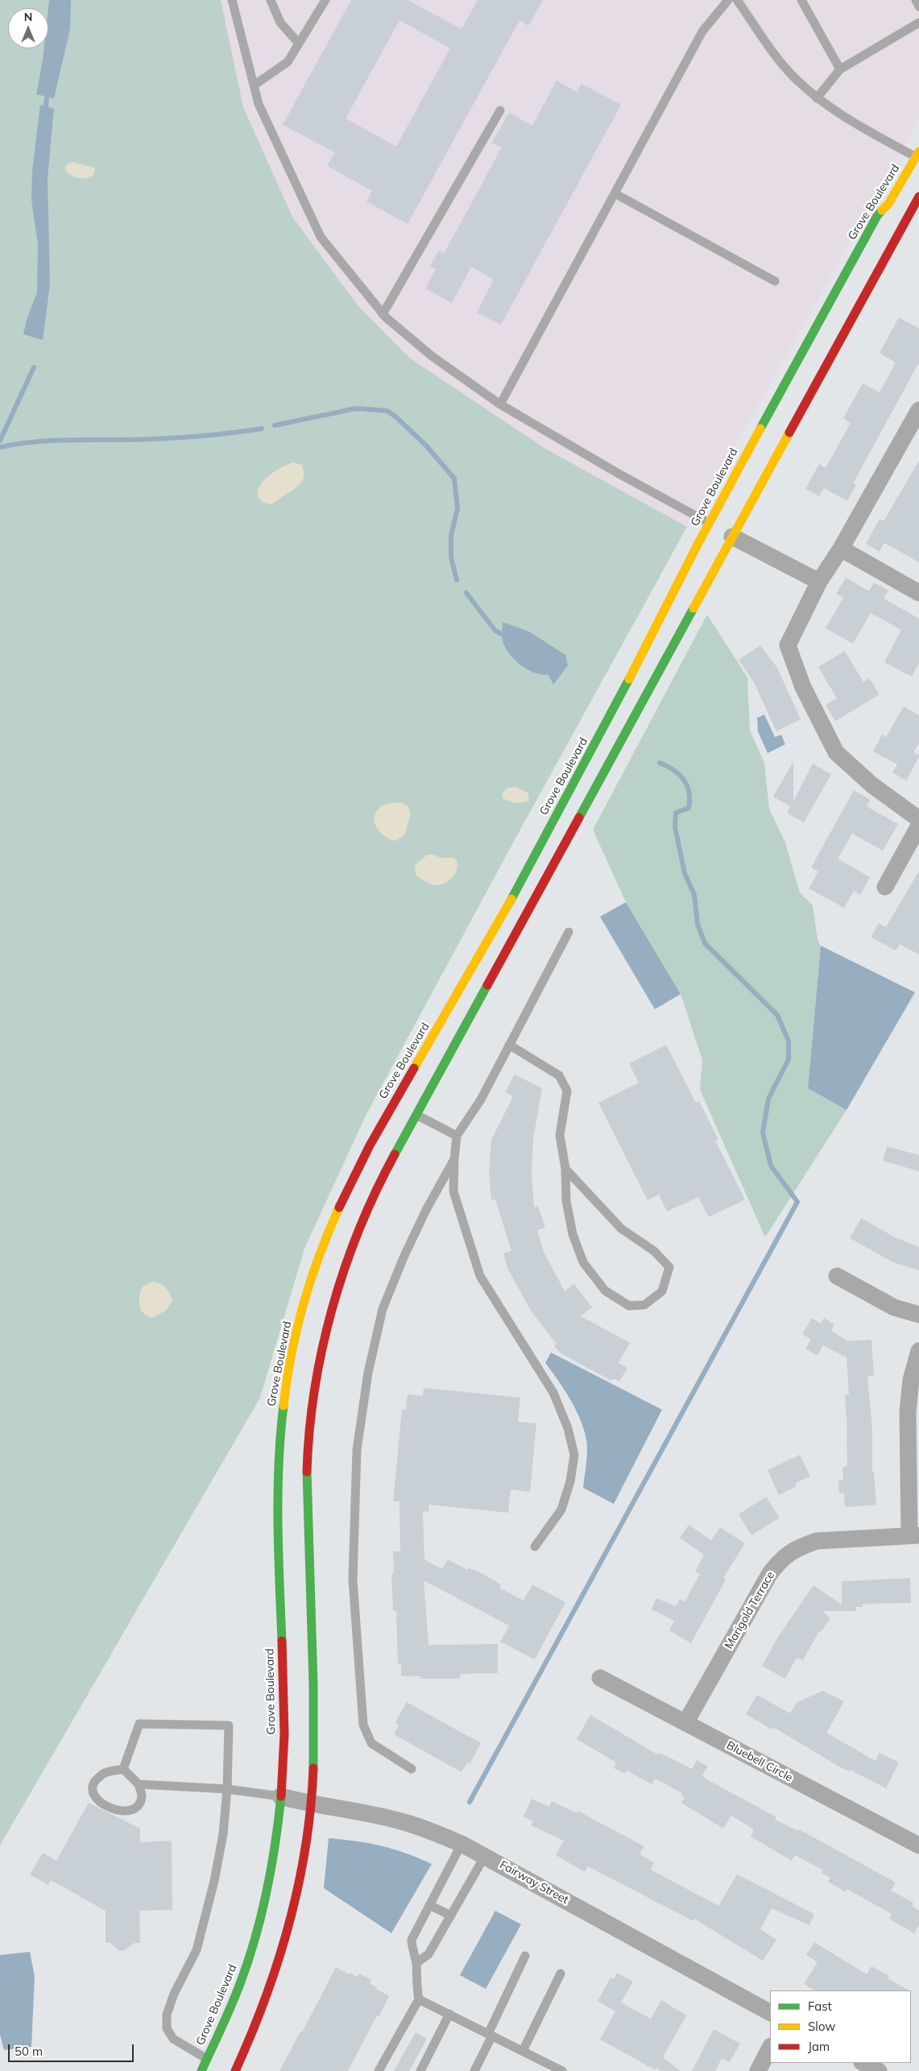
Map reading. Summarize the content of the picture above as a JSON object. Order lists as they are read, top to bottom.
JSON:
{
  "streets": {
    "street": [
      "Grove Boulevard",
      "Marigold Terrace",
      "Bluebell Circle",
      "Fairway Street"
    ]
  },
  "crossings": [
    ["Grove Boulevard", "Fairway Street"],
    ["Marigold Terrace", "Bluebell Circle"]
  ],
  "legend": ["Fast", "Slow", "Jam"],
  "scale_bar": "50 m",
  "north": "top"
}
